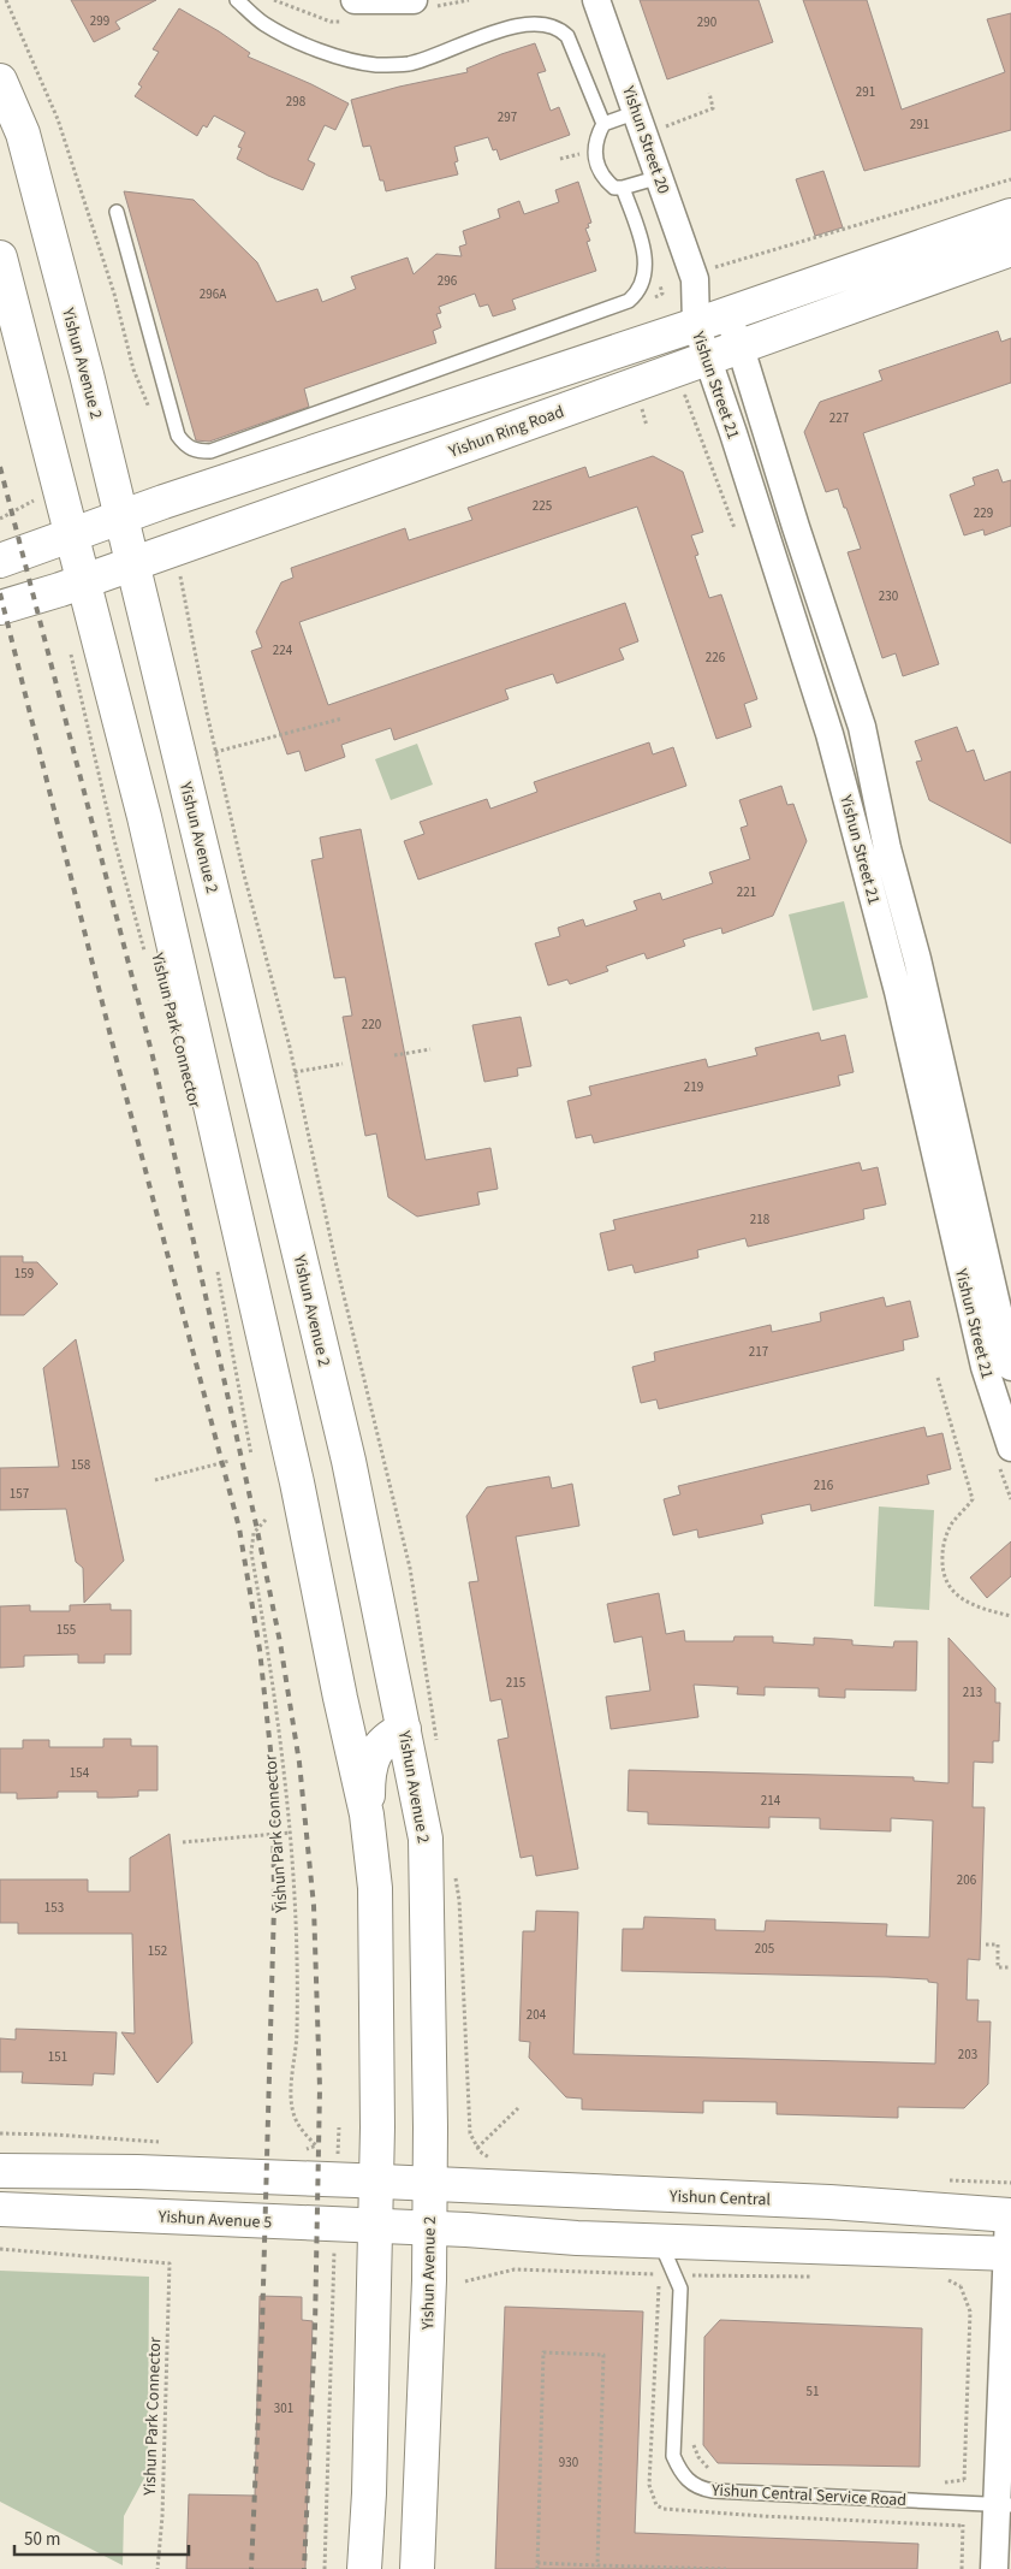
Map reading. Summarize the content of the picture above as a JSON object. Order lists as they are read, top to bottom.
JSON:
{
  "streets": {
    "main road": [
      "Yishun Avenue 2",
      "Yishun Ring Road",
      "Yishun Central",
      "Yishun Avenue 5"
    ],
    "street": ["Yishun Street 20", "Yishun Street 21"],
    "lane": ["Yishun Central Service Road"],
    "path": ["Yishun Park Connector"]
  },
  "crossings": [
    ["Yishun Street 20", "Yishun Street 21"],
    ["Yishun Avenue 2", "Yishun Ring Road"],
    ["Yishun Avenue 2", "Yishun Central"],
    ["Yishun Avenue 2", "Yishun Avenue 5"],
    ["Yishun Street 21", "Yishun Ring Road"]
  ],
  "house_numbers": [
    "299",
    "290",
    "291",
    "298",
    "297",
    "291",
    "296",
    "296A",
    "227",
    "225",
    "229",
    "230",
    "224",
    "226",
    "221",
    "220",
    "219",
    "218",
    "159",
    "217",
    "158",
    "216",
    "157",
    "155",
    "215",
    "213",
    "154",
    "214",
    "206",
    "153",
    "205",
    "152",
    "204",
    "203",
    "151",
    "51",
    "301",
    "930"
  ],
  "scale_bar": "50 m"
}
